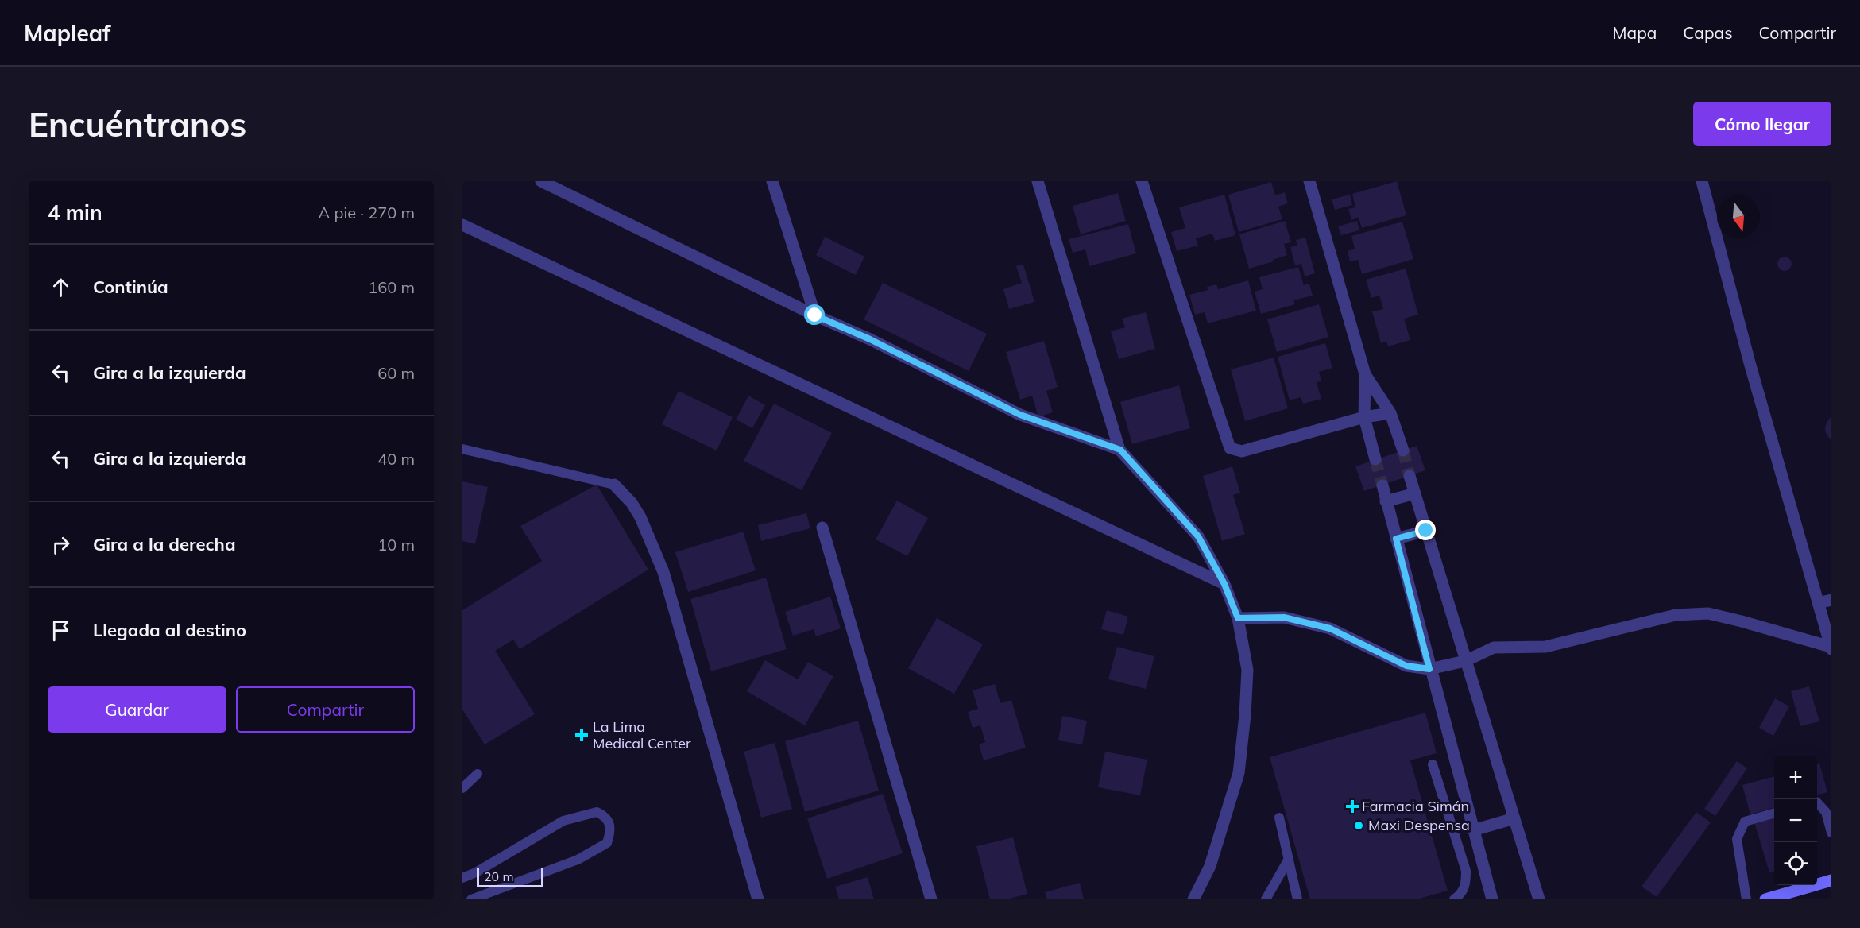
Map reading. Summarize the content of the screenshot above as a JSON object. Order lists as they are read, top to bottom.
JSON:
{
  "places": {
    "health": ["La Lima Medical Center", "Farmacia Simán"],
    "other": ["Maxi Despensa"]
  },
  "scale_bar": "20 m",
  "north": "bottom",
  "page": {
    "header": "Mapleaf",
    "nav": ["Mapa", "Capas", "Compartir"],
    "buttons": [
      "Cómo llegar",
      ["Guardar", "Compartir"]
    ],
    "title": "Encuéntranos",
    "heading": ["4 min", "A pie · 270 m"],
    "list": [
      ["Continúa", "160 m"],
      ["Gira a la izquierda", "60 m"],
      ["Gira a la izquierda", "40 m"],
      ["Gira a la derecha", "10 m"],
      "Llegada al destino"
    ],
    "map_buttons": ["+", "−"],
    "scale": "20 m"
  }
}
